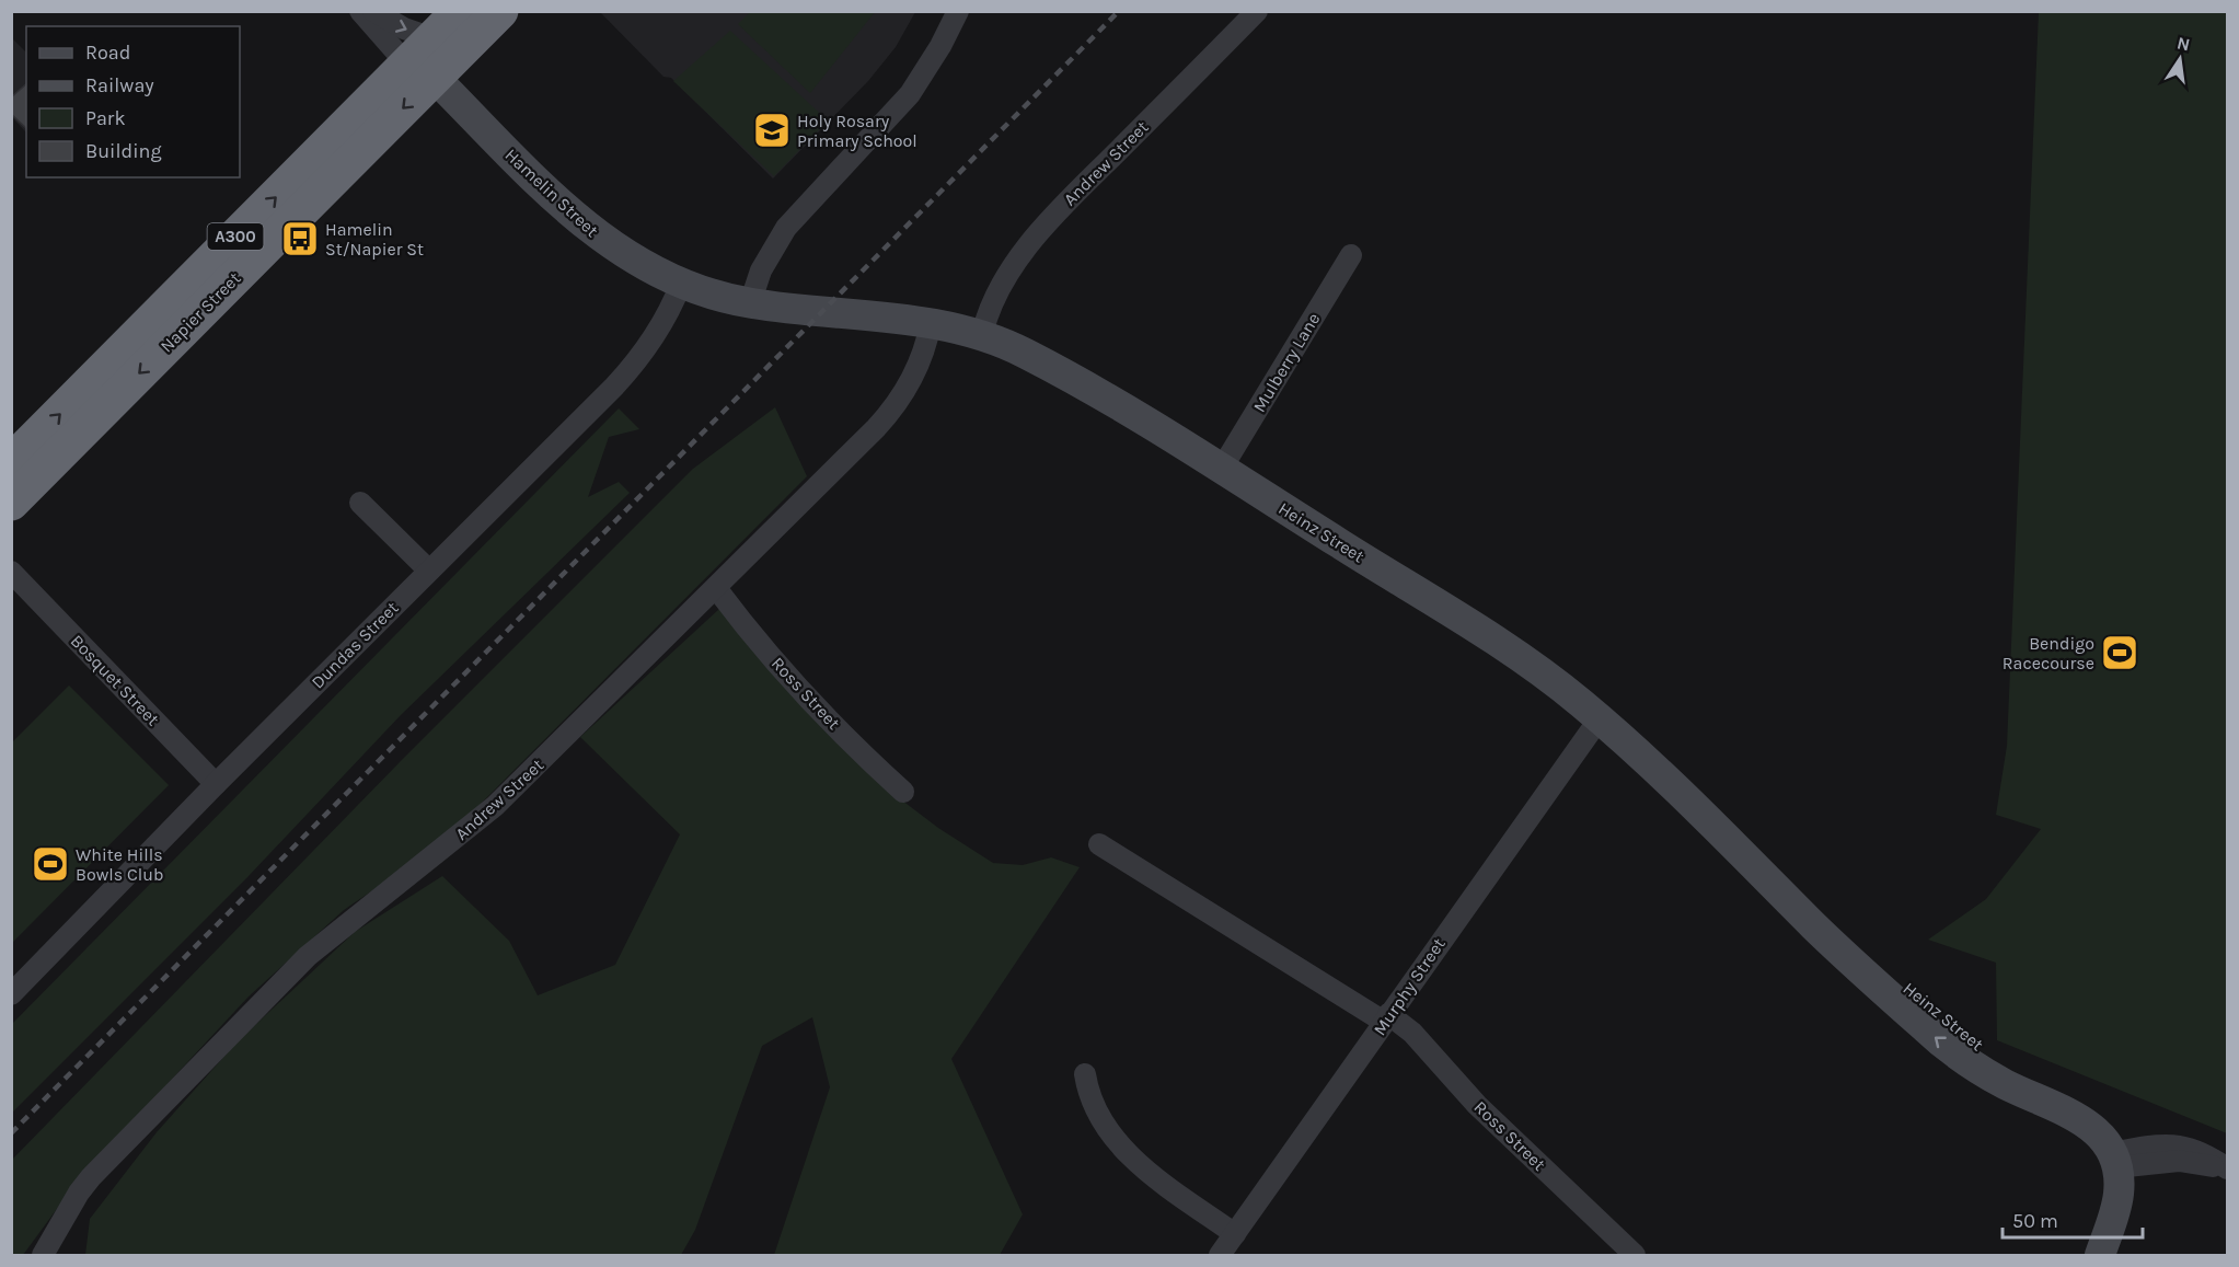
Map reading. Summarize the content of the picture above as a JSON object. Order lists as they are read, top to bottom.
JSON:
{
  "streets": {
    "highway": ["A300", "Napier Street"],
    "street": [
      "Andrew Street",
      "Hamelin Street",
      "Mulberry Lane",
      "Heinz Street",
      "Dundas Street",
      "Bosquet Street",
      "Ross Street",
      "Murphy Street"
    ]
  },
  "crossings": [
    ["Andrew Street", "Heinz Street"],
    ["Andrew Street", "Ross Street"],
    ["Hamelin Street", "Napier Street"],
    ["Hamelin Street", "Heinz Street"],
    ["Hamelin Street", "Dundas Street"],
    ["Mulberry Lane", "Heinz Street"],
    ["Heinz Street", "Murphy Street"],
    ["Dundas Street", "Bosquet Street"],
    ["Ross Street", "Murphy Street"]
  ],
  "places": {
    "school or university": ["Holy Rosary Primary School"],
    "bus stop": ["Hamelin St/Napier St"],
    "sports": ["Bendigo Racecourse", "White Hills Bowls Club"]
  },
  "legend": [
    "Road",
    "Railway",
    "Park",
    "Building"
  ],
  "scale_bar": "50 m",
  "north": "top"
}
